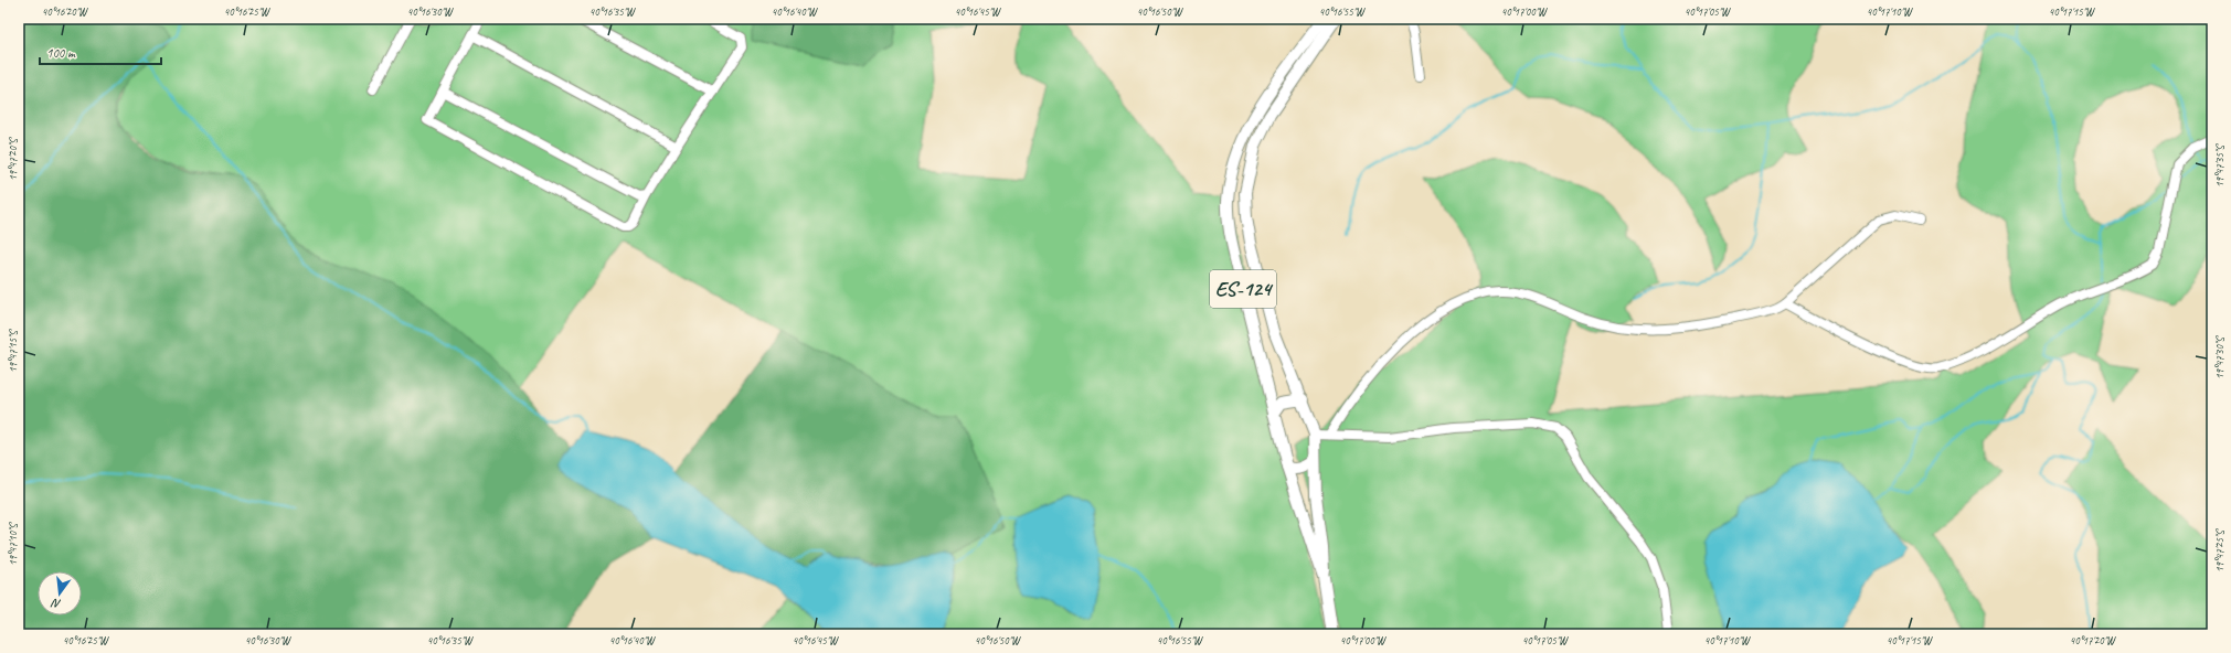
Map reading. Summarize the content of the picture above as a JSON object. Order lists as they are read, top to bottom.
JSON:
{
  "streets": {
    "main road": ["ES-124"]
  },
  "scale_bar": "100 m",
  "north": "bottom",
  "coordinates": [
    "40°16'20\"W",
    "40°16'25\"W",
    "40°16'30\"W",
    "40°16'35\"W",
    "40°16'40\"W",
    "40°16'45\"W",
    "40°16'50\"W",
    "40°16'55\"W",
    "40°17'00\"W",
    "40°17'05\"W",
    "40°17'10\"W",
    "40°17'15\"W",
    "19°47'20\"S",
    "19°47'35\"S",
    "19°47'15\"S",
    "19°47'30\"S",
    "19°47'10\"S",
    "19°47'25\"S",
    "40°17'20\"W"
  ]
}
